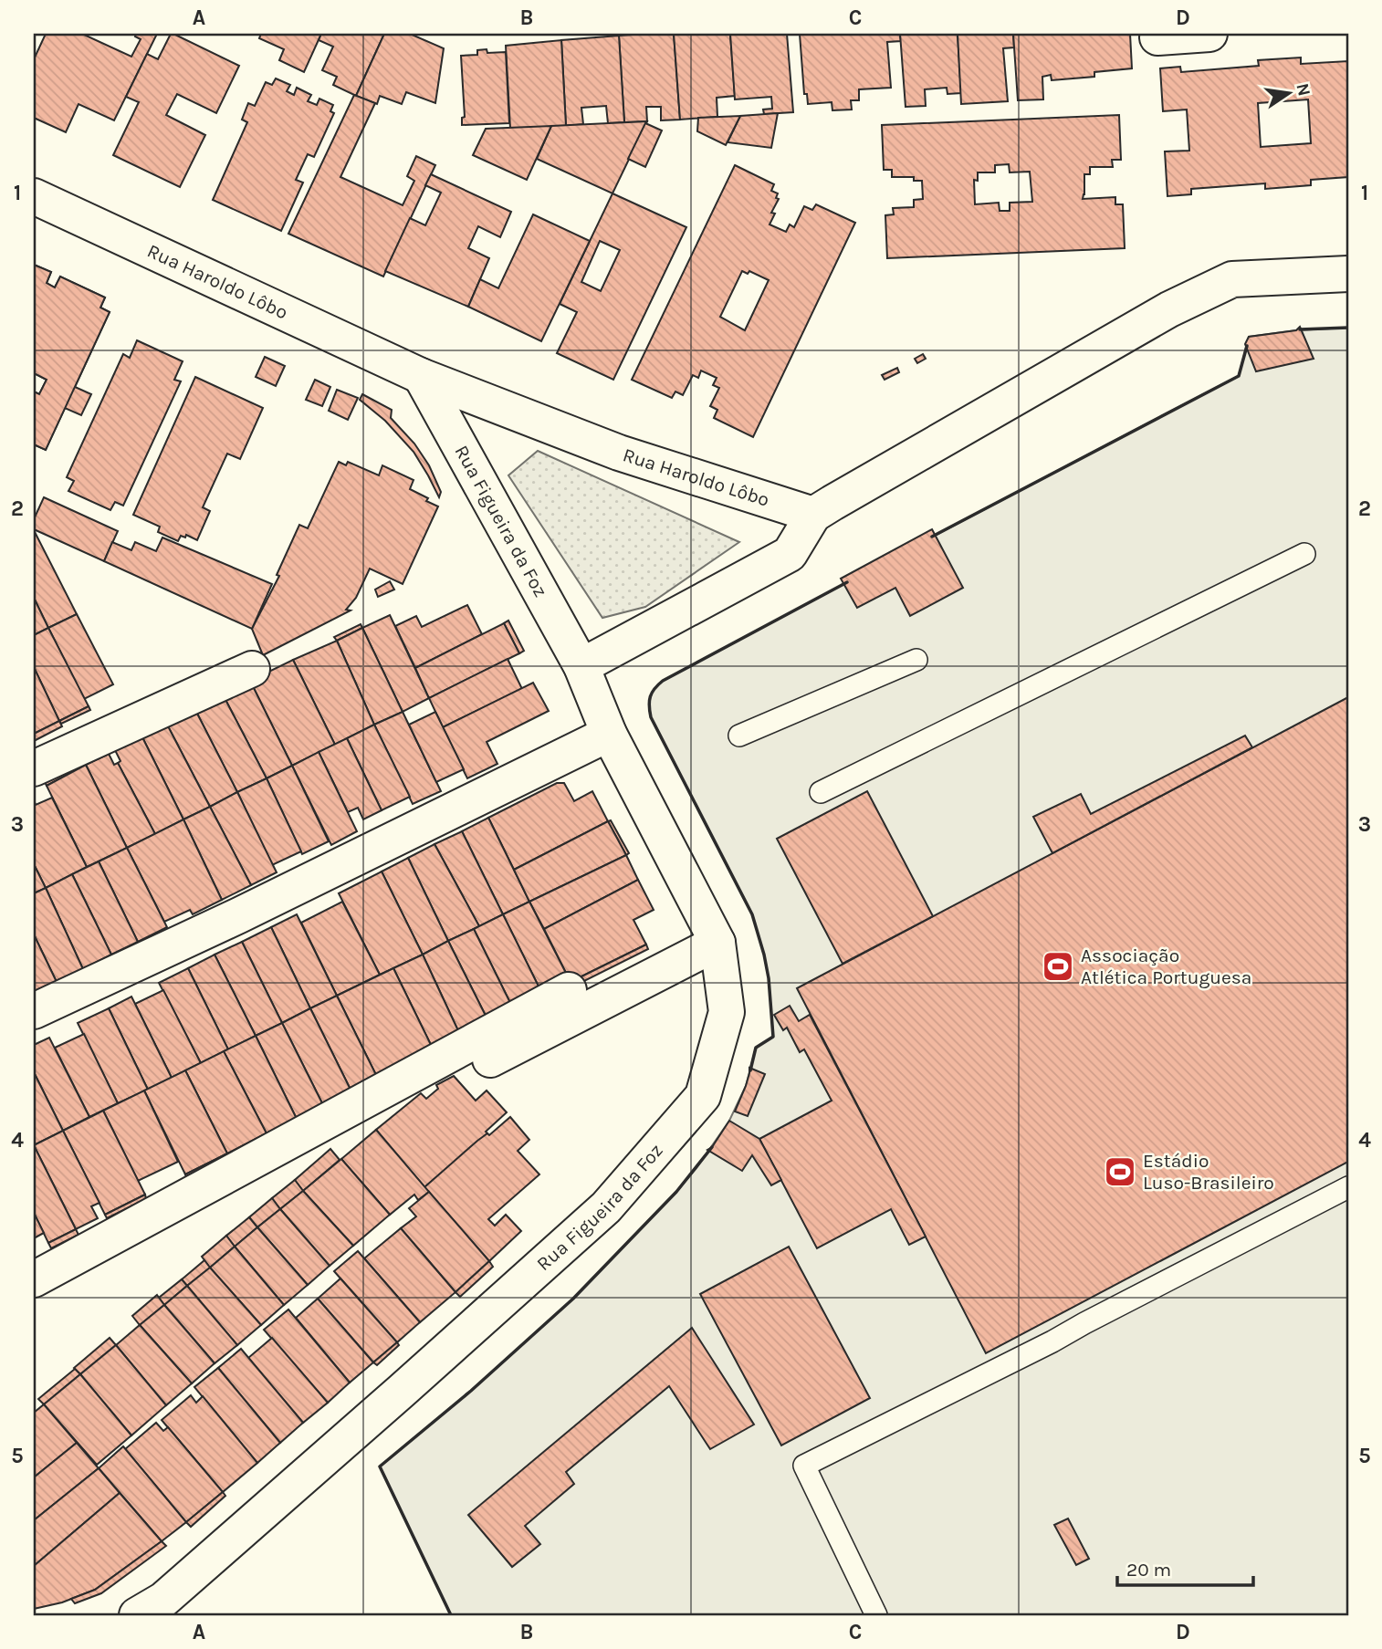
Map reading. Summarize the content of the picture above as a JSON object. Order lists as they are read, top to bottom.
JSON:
{
  "streets": {
    "street": ["Rua Haroldo Lôbo", "Rua Figueira da Foz"]
  },
  "crossings": [
    ["Rua Haroldo Lôbo", "Rua Figueira da Foz"]
  ],
  "places": {
    "sports": ["Associação Atlética Portuguesa", "Estádio Luso-Brasileiro"]
  },
  "scale_bar": "20 m",
  "north": "right",
  "grid": {
    "columns": [
      "A",
      "B",
      "C",
      "D"
    ],
    "rows": [
      "1",
      "2",
      "3",
      "4",
      "5"
    ]
  }
}
